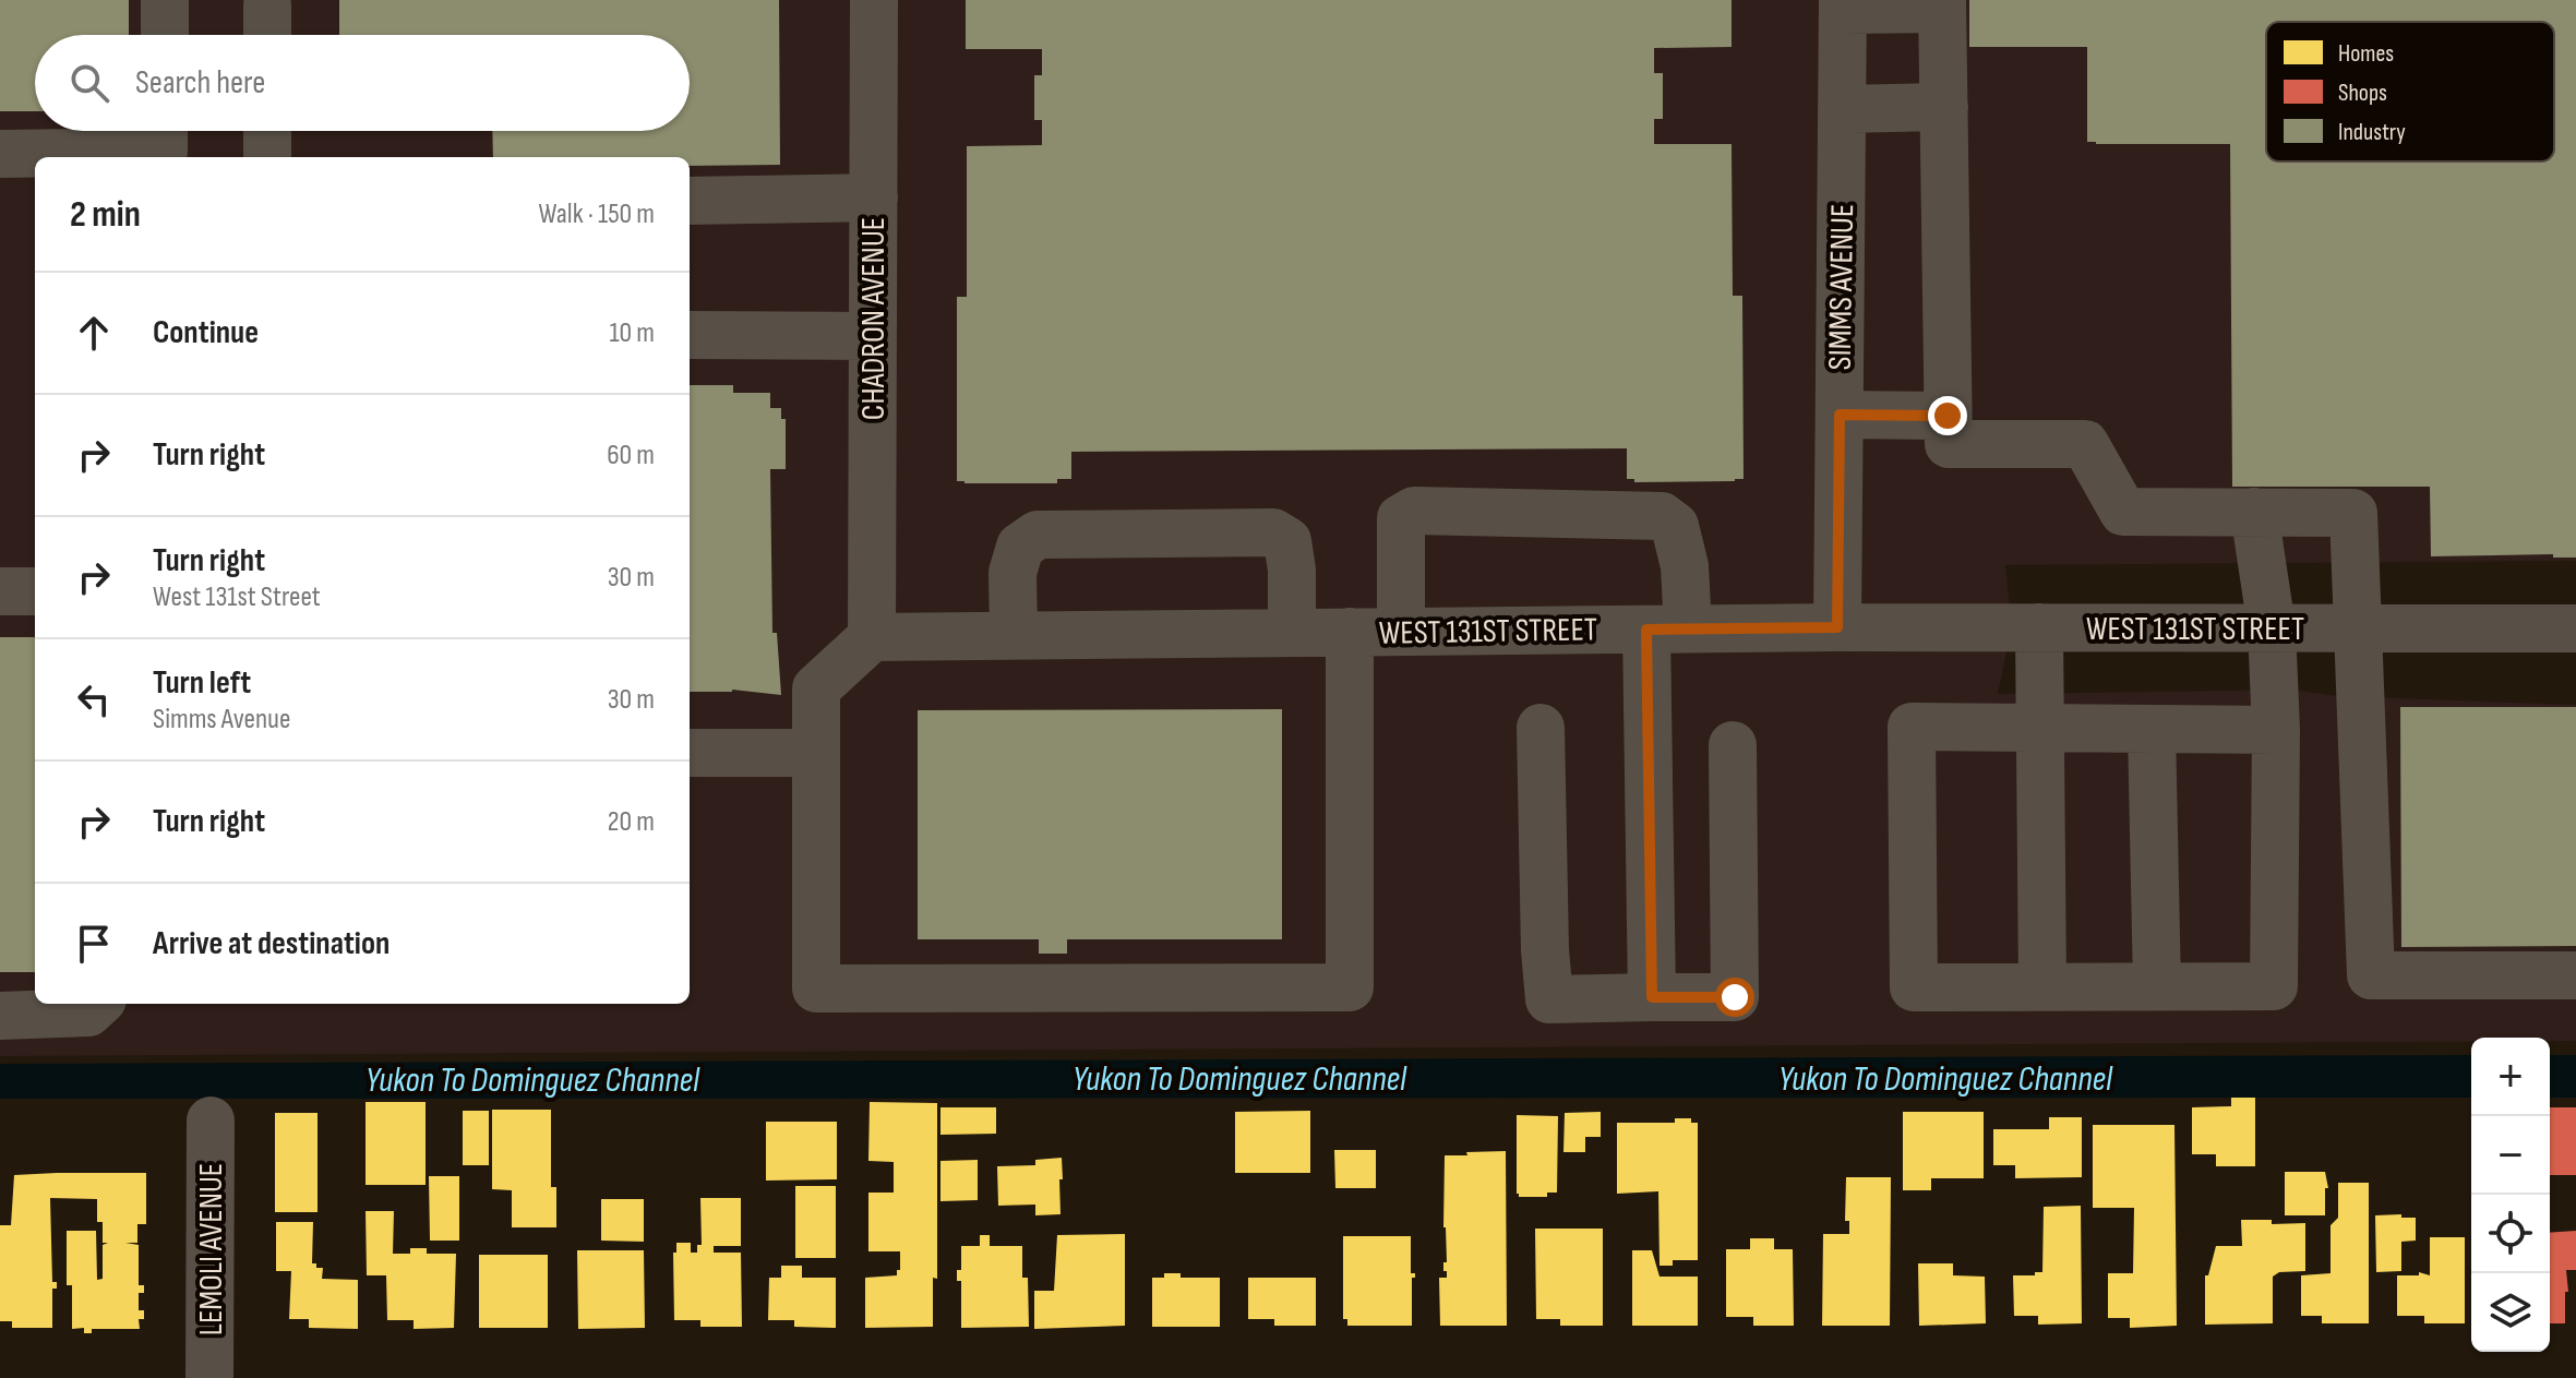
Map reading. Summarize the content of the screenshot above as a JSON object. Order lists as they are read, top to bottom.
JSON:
{
  "streets": {
    "street": [
      "SIMMS AVENUE",
      "CHADRON AVENUE",
      "WEST 131ST STREET",
      "LEMOLI AVENUE"
    ]
  },
  "crossings": [
    ["SIMMS AVENUE", "WEST 131ST STREET"],
    ["CHADRON AVENUE", "WEST 131ST STREET"]
  ],
  "water": ["Yukon To Dominguez Channel"],
  "legend": ["Homes", "Shops", "Industry"],
  "page": {
    "search": "Search here",
    "heading": ["2 min", "Walk · 150 m"],
    "list": [
      ["Continue", "10 m"],
      ["Turn right", "60 m"],
      ["Turn right", "West 131st Street", "30 m"],
      ["Turn left", "Simms Avenue", "30 m"],
      ["Turn right", "20 m"],
      "Arrive at destination"
    ],
    "map_buttons": ["+", "−"]
  }
}
